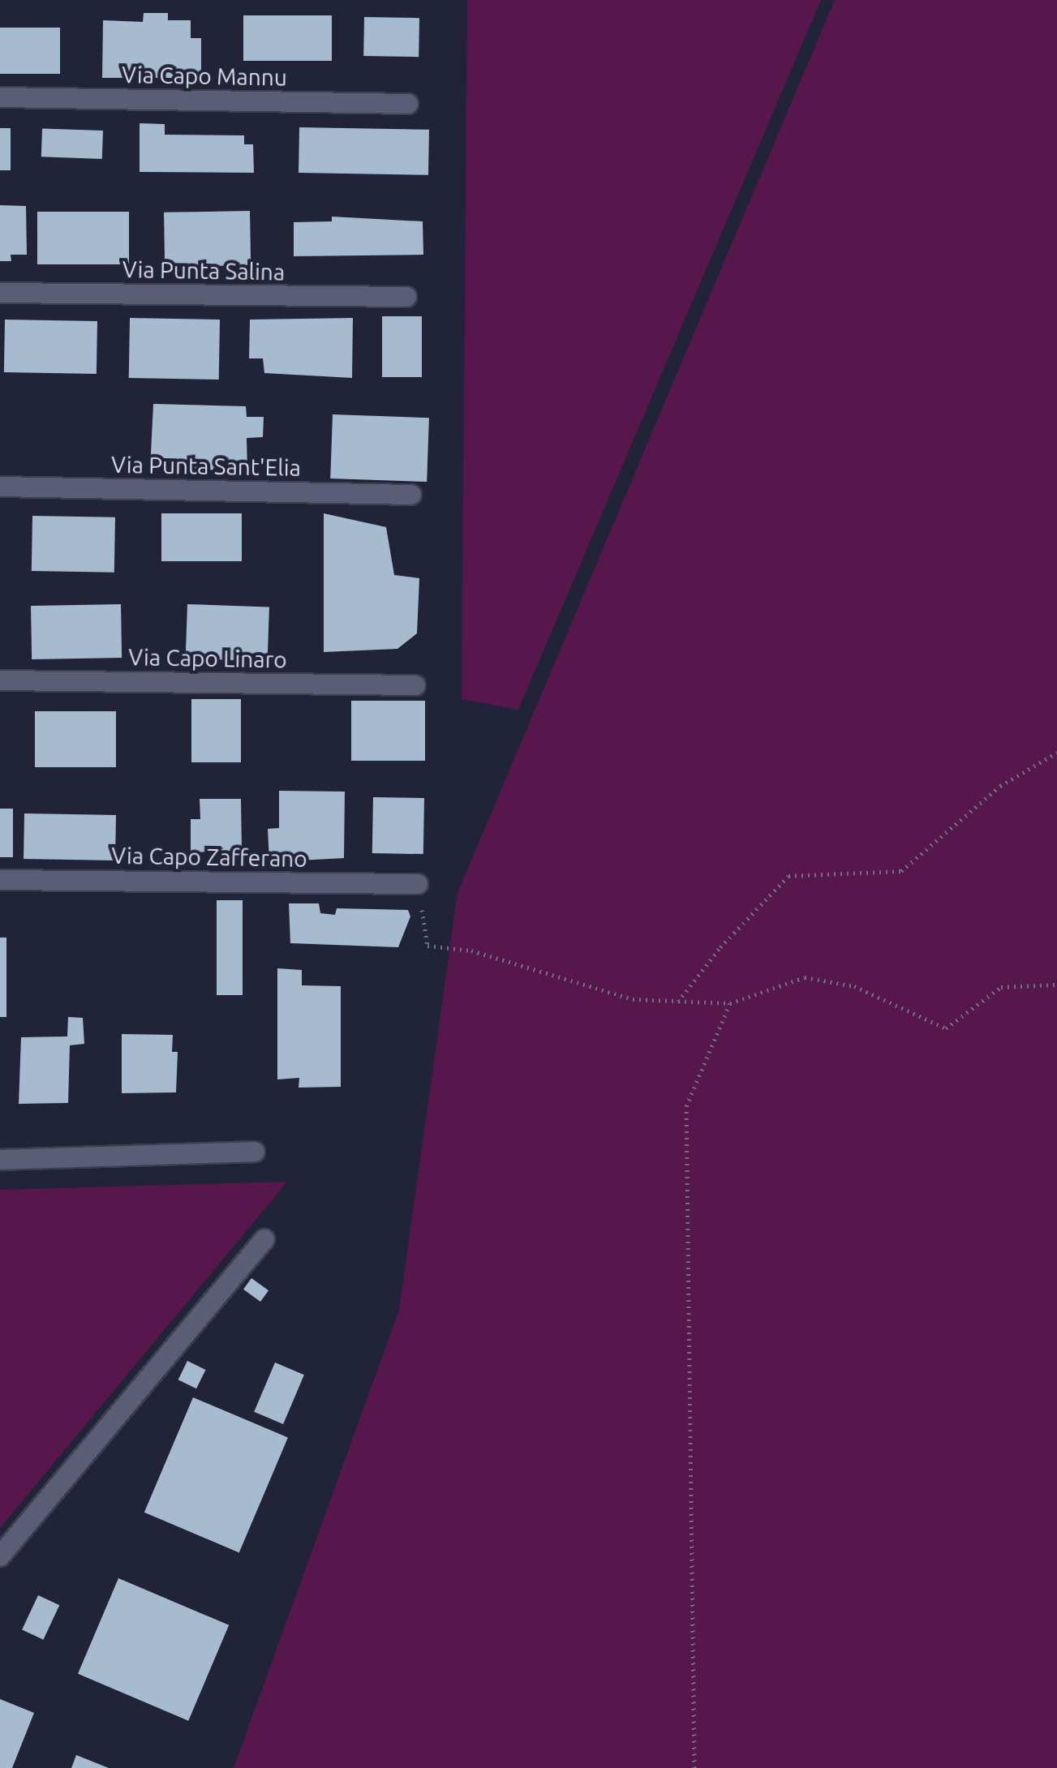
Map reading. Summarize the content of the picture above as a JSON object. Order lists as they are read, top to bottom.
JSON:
{
  "streets": {
    "street": [
      "Via Capo Mannu",
      "Via Punta Salina",
      "Via Punta Sant'Elia",
      "Via Capo Linaro",
      "Via Capo Zafferano"
    ]
  }
}
